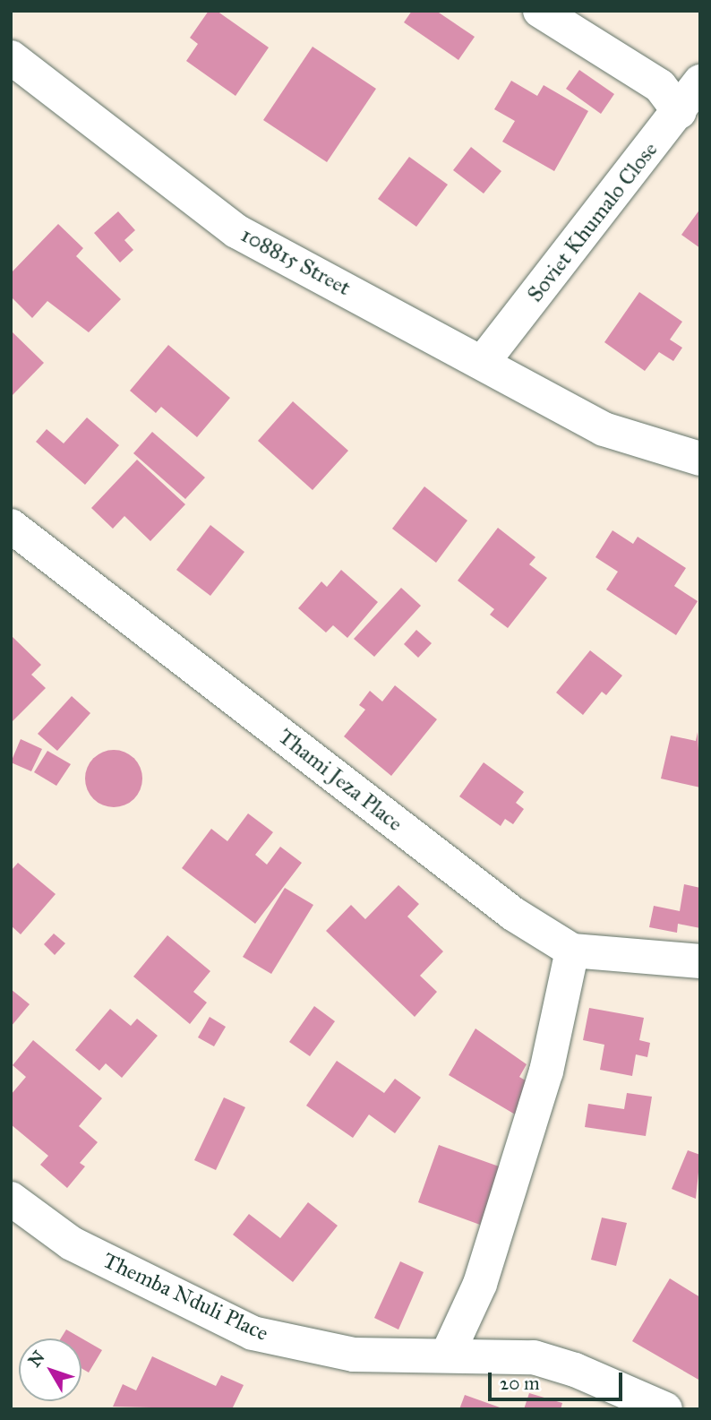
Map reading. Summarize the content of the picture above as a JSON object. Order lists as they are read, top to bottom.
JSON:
{
  "streets": {
    "street": [
      "Soviet Khumalo Close",
      "108815 Street",
      "Thami Jeza Place",
      "Themba Nduli Place"
    ]
  },
  "crossings": [
    ["Soviet Khumalo Close", "108815 Street"]
  ],
  "scale_bar": "20 m",
  "north": "top left"
}
